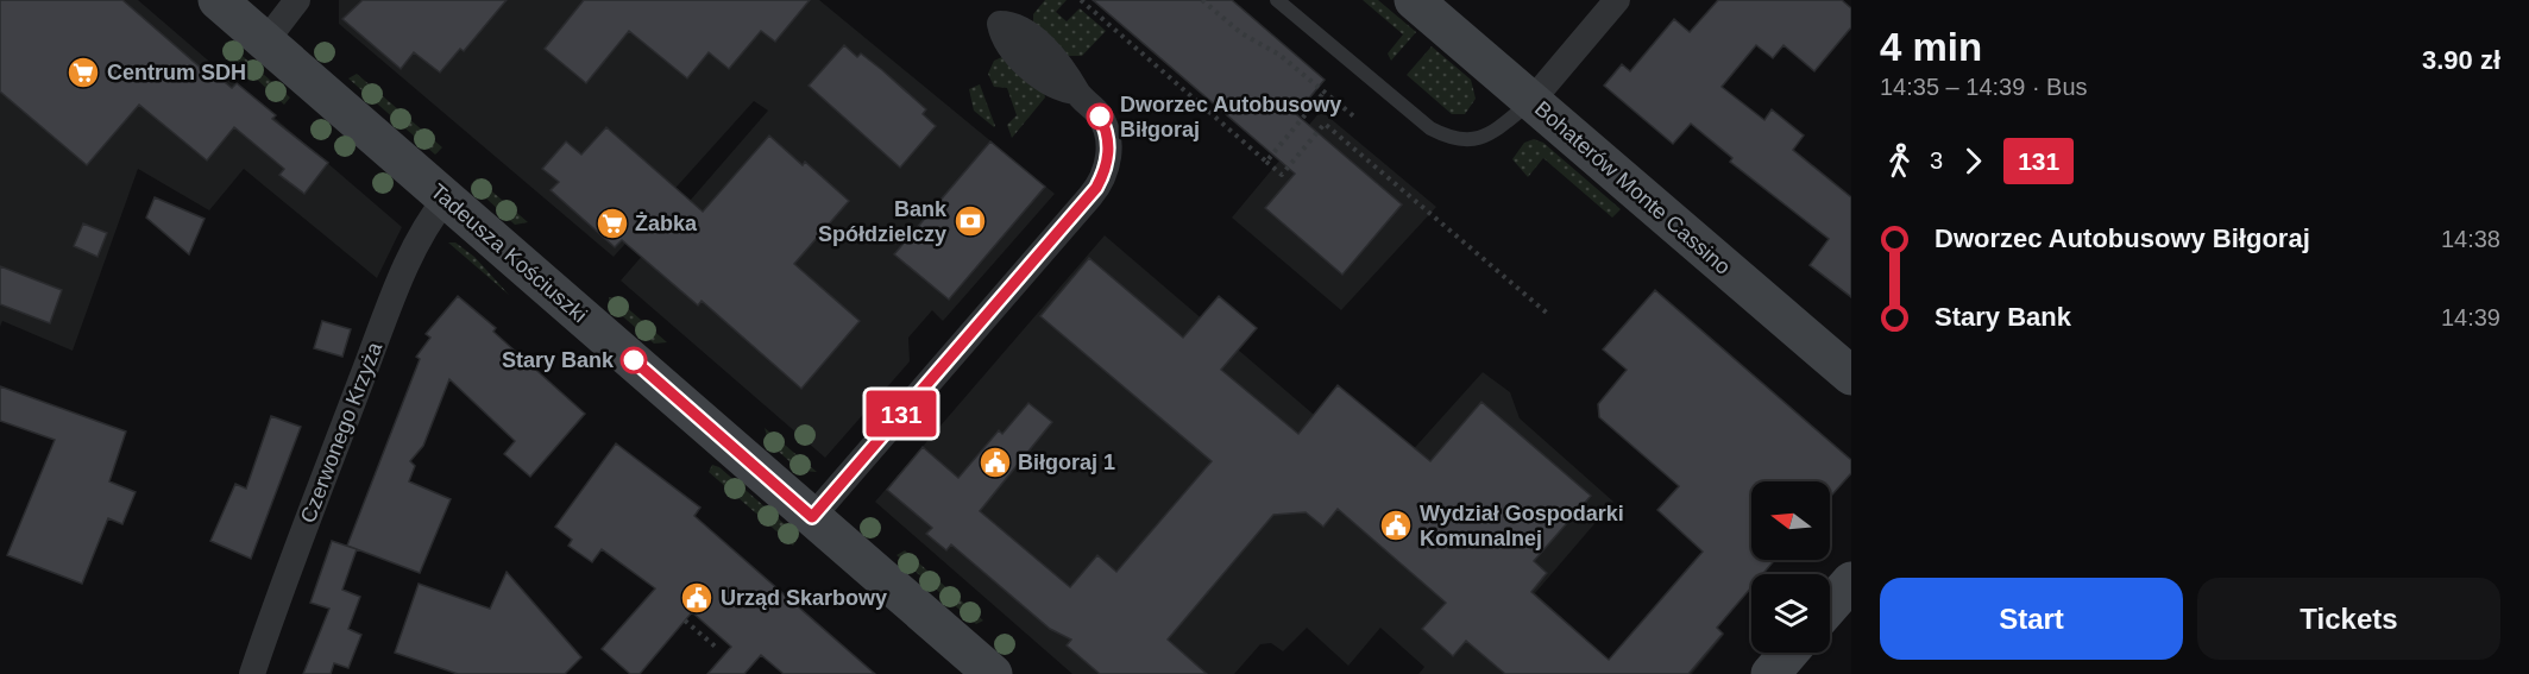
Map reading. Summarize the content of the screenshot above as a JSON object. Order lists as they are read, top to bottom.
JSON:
{
  "streets": {
    "street": ["Bohaterów Monte Cassino", "Tadeusza Kościuszki", "Czerwonego Krzyża"]
  },
  "crossings": [
    ["Tadeusza Kościuszki", "Czerwonego Krzyża"]
  ],
  "places": {
    "supermarket": ["Centrum SDH", "Żabka"],
    "other": ["Dworzec Autobusowy Biłgoraj", "Stary Bank"],
    "bank": ["Bank Spółdzielczy"],
    "public building": ["Biłgoraj 1", "Wydział Gospodarki Komunalnej", "Urząd Skarbowy"]
  },
  "lines": ["bus line 131"],
  "north": "left",
  "page": {
    "on_map": "131",
    "heading": ["4 min", "14:35 – 14:39 · Bus", "3.90 zł"],
    "legs": ["3", "131"],
    "list": [
      {
        "name": "Dworzec Autobusowy Biłgoraj",
        "value": "14:38"
      },
      {
        "name": "Stary Bank",
        "value": "14:39"
      }
    ],
    "buttons": ["Start", "Tickets"]
  }
}
